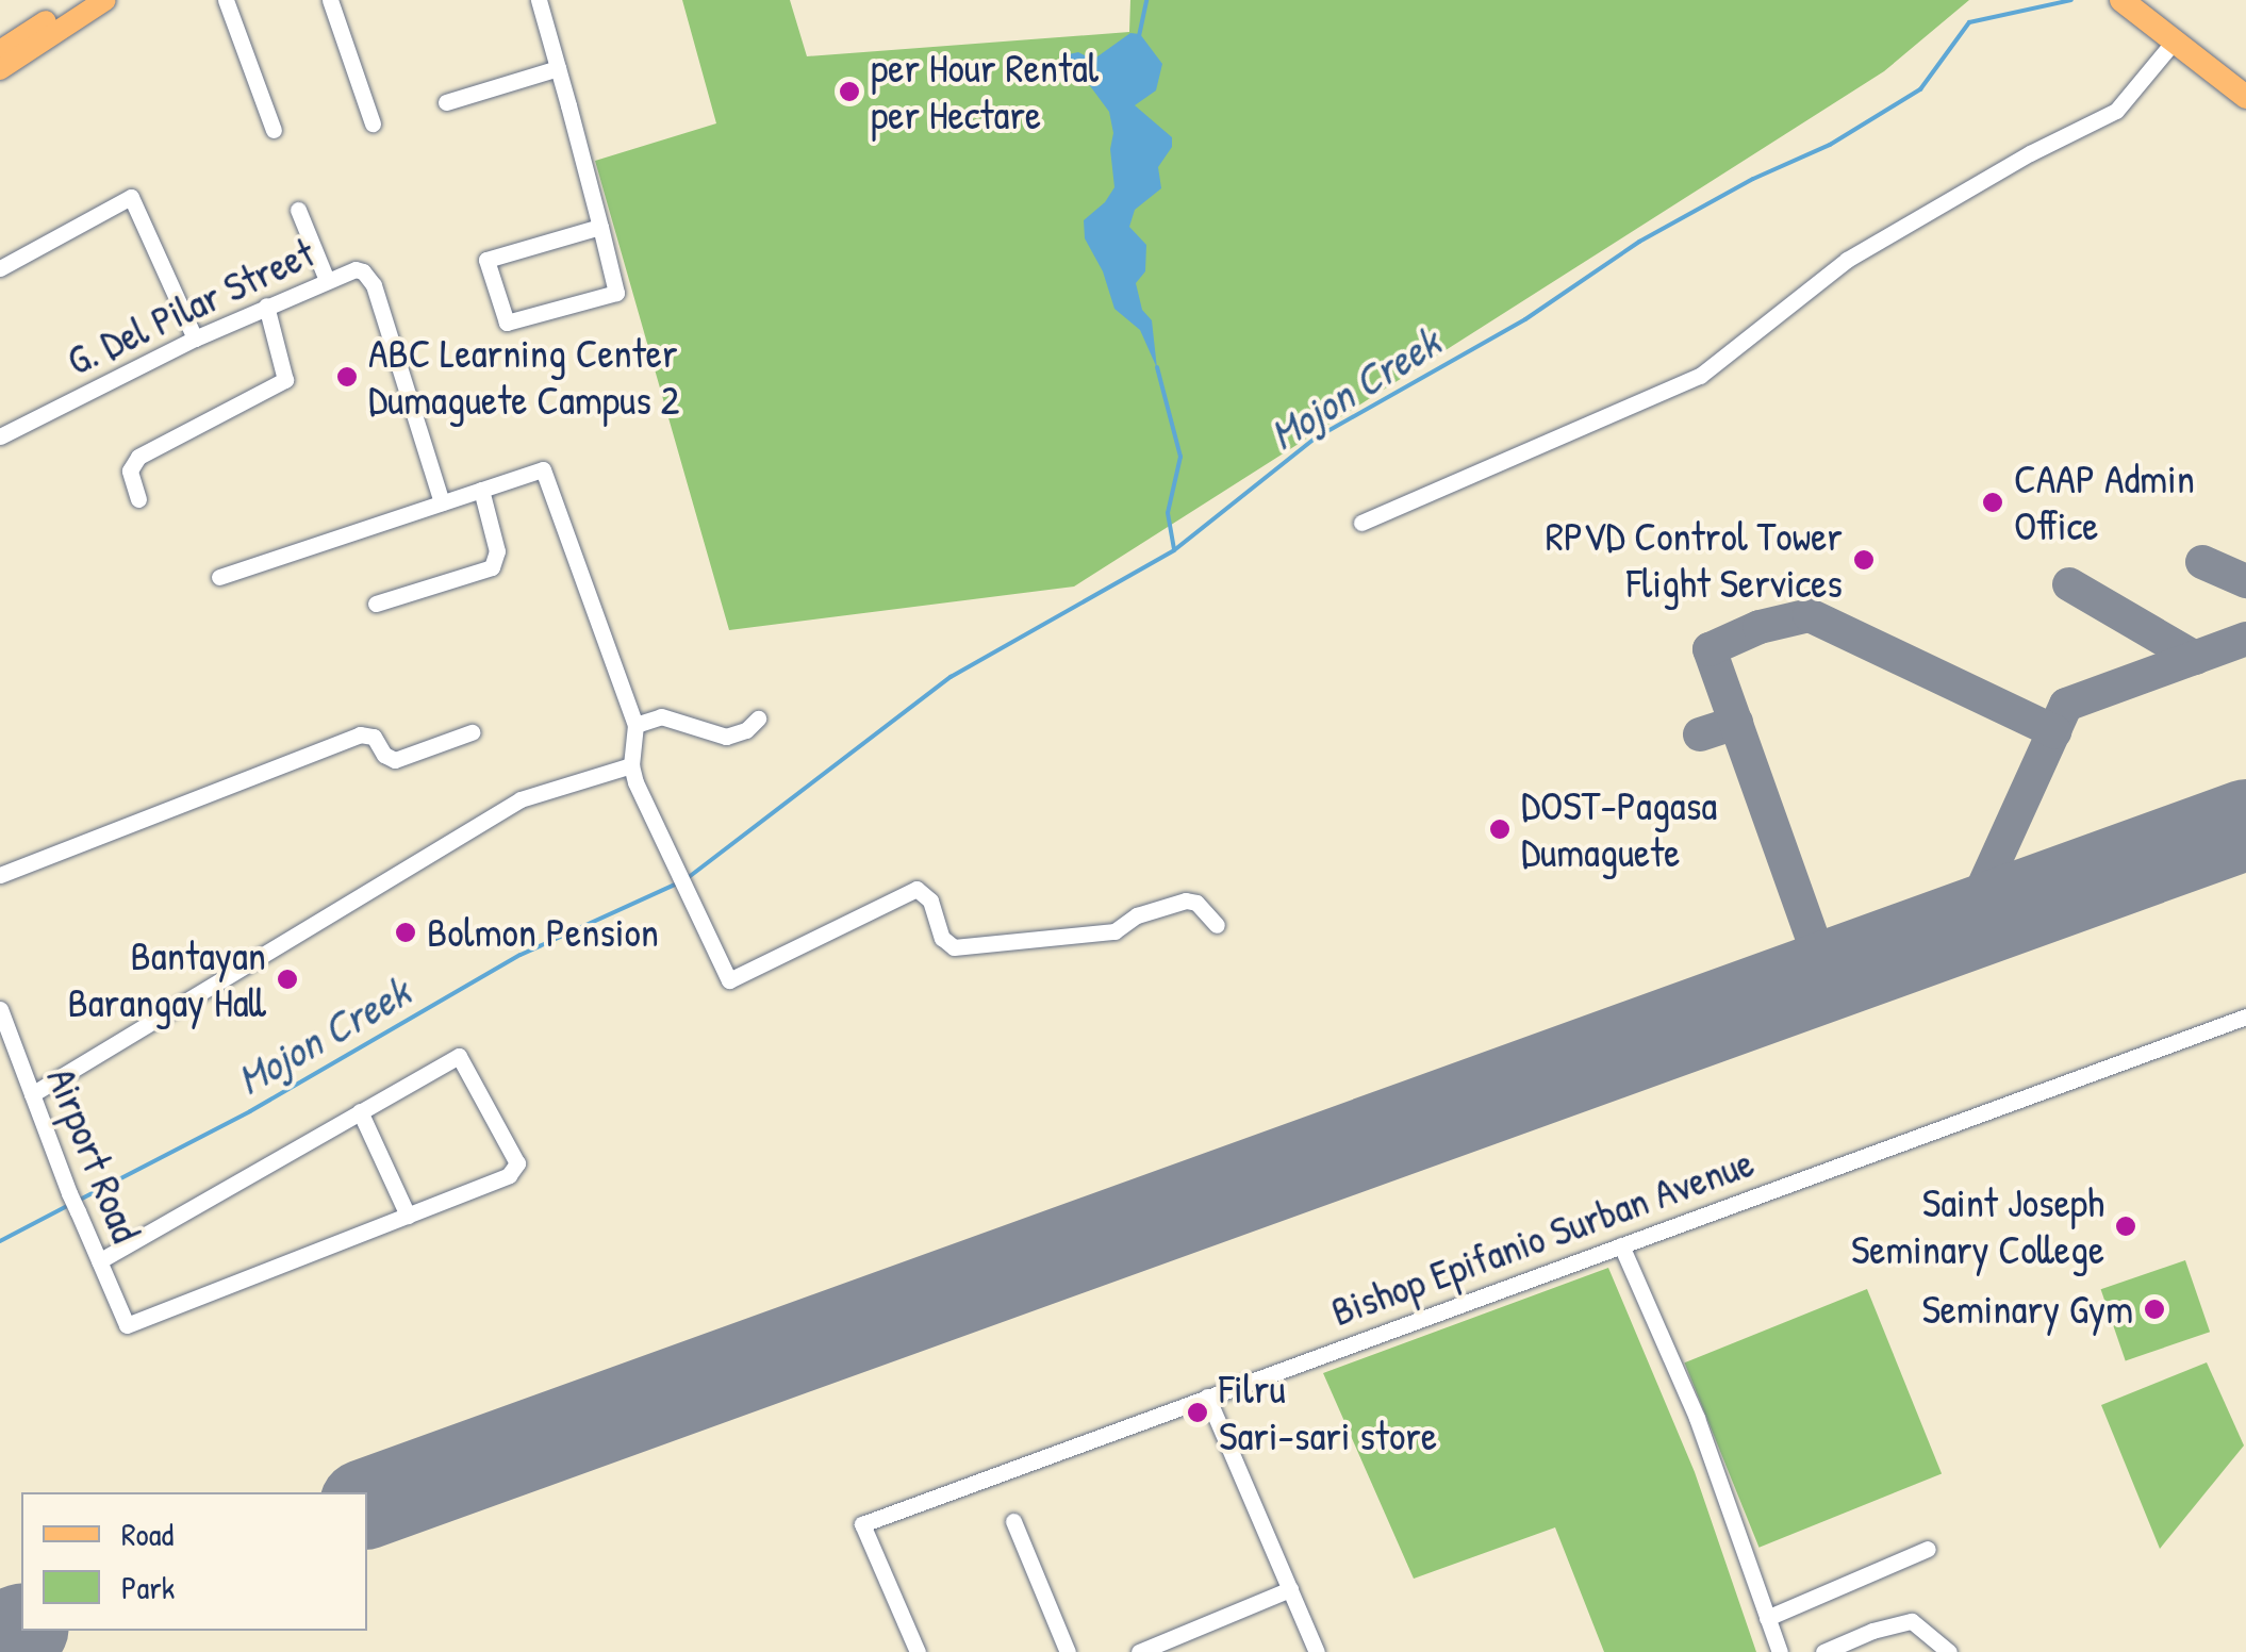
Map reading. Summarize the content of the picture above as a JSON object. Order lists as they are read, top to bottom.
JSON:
{
  "streets": {
    "street": ["G. Del Pilar Street", "Airport Road", "Bishop Epifanio Surban Avenue"]
  },
  "water": ["Mojon Creek"],
  "places": [
    "per Hour Rental per Hectare",
    "ABC Learning Center Dumaguete Campus 2",
    "CAAP Admin Office",
    "RPVD Control Tower Flight Services",
    "DOST-Pagasa Dumaguete",
    "Bolmon Pension",
    "Bantayan Barangay Hall",
    "Saint Joseph Seminary College",
    "Seminary Gym",
    "Filru Sari-sari store"
  ],
  "legend": ["Road", "Park"]
}
